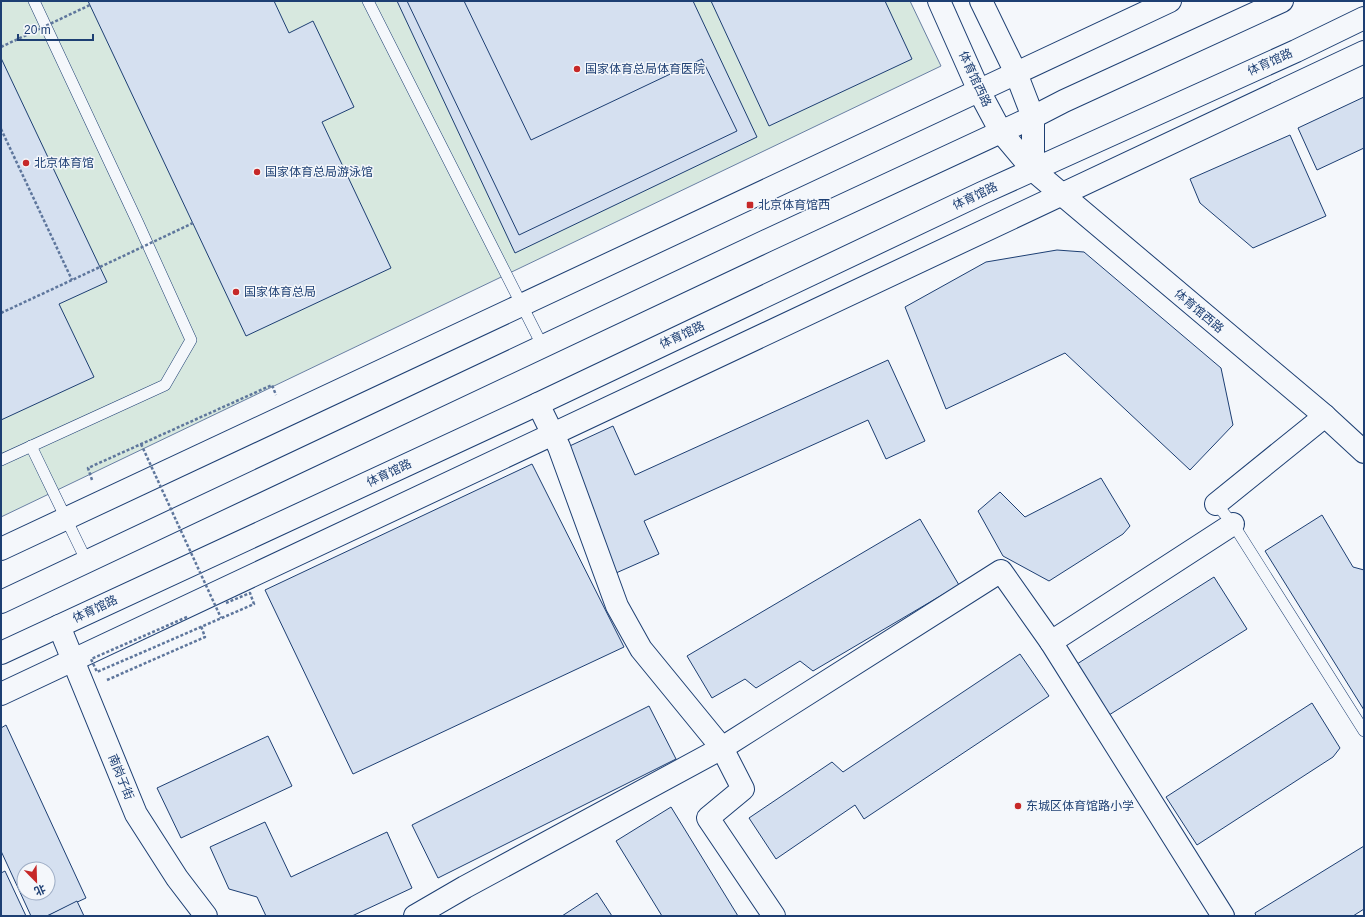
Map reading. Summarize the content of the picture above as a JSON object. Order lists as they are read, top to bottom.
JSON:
{
  "streets": {
    "street": ["体育馆路", "体育馆西路", "南岗子街"]
  },
  "crossings": [
    ["体育馆路", "体育馆西路"],
    ["体育馆路", "南岗子街"]
  ],
  "places": {
    "other": [
      "国家体育总局体育医院",
      "北京体育馆",
      "国家体育总局游泳馆",
      "国家体育总局",
      "东城区体育馆路小学"
    ],
    "transit": ["北京体育馆西"]
  },
  "scale_bar": "20 m",
  "north": "bottom right"
}
